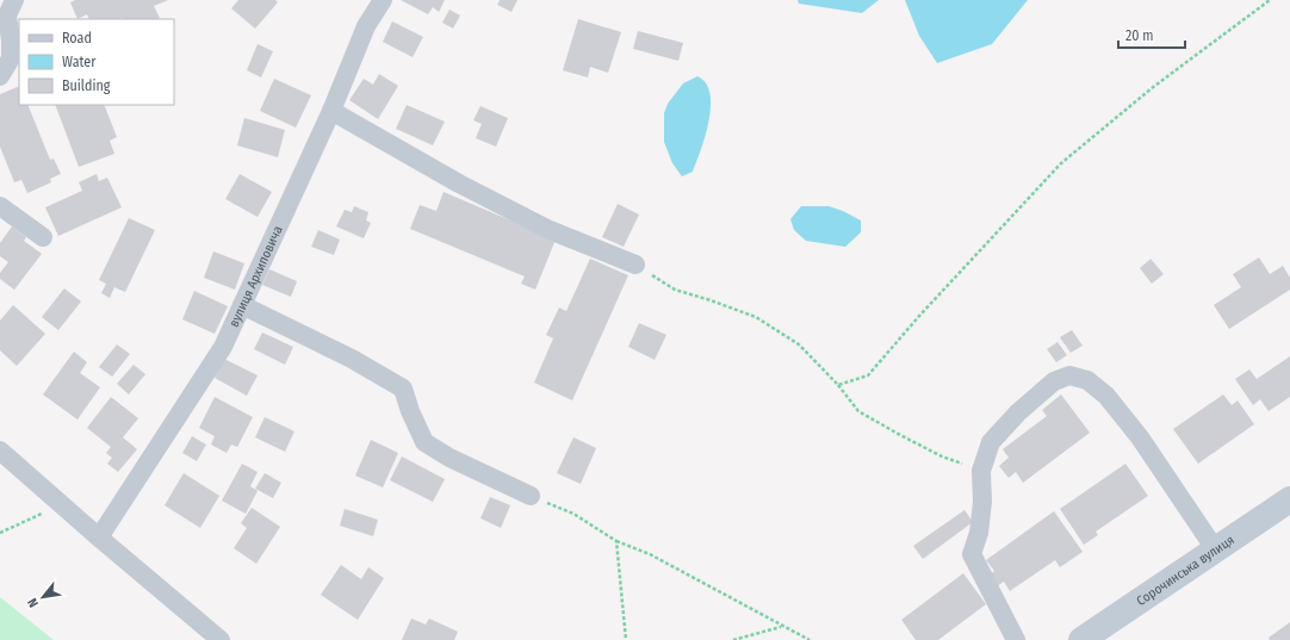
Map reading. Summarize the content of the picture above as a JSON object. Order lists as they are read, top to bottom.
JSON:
{
  "streets": {
    "main road": ["Сорочинська вулиця"],
    "street": ["вулиця Архиповича"]
  },
  "legend": ["Road", "Water", "Building"],
  "scale_bar": "20 m",
  "north": "bottom left"
}
